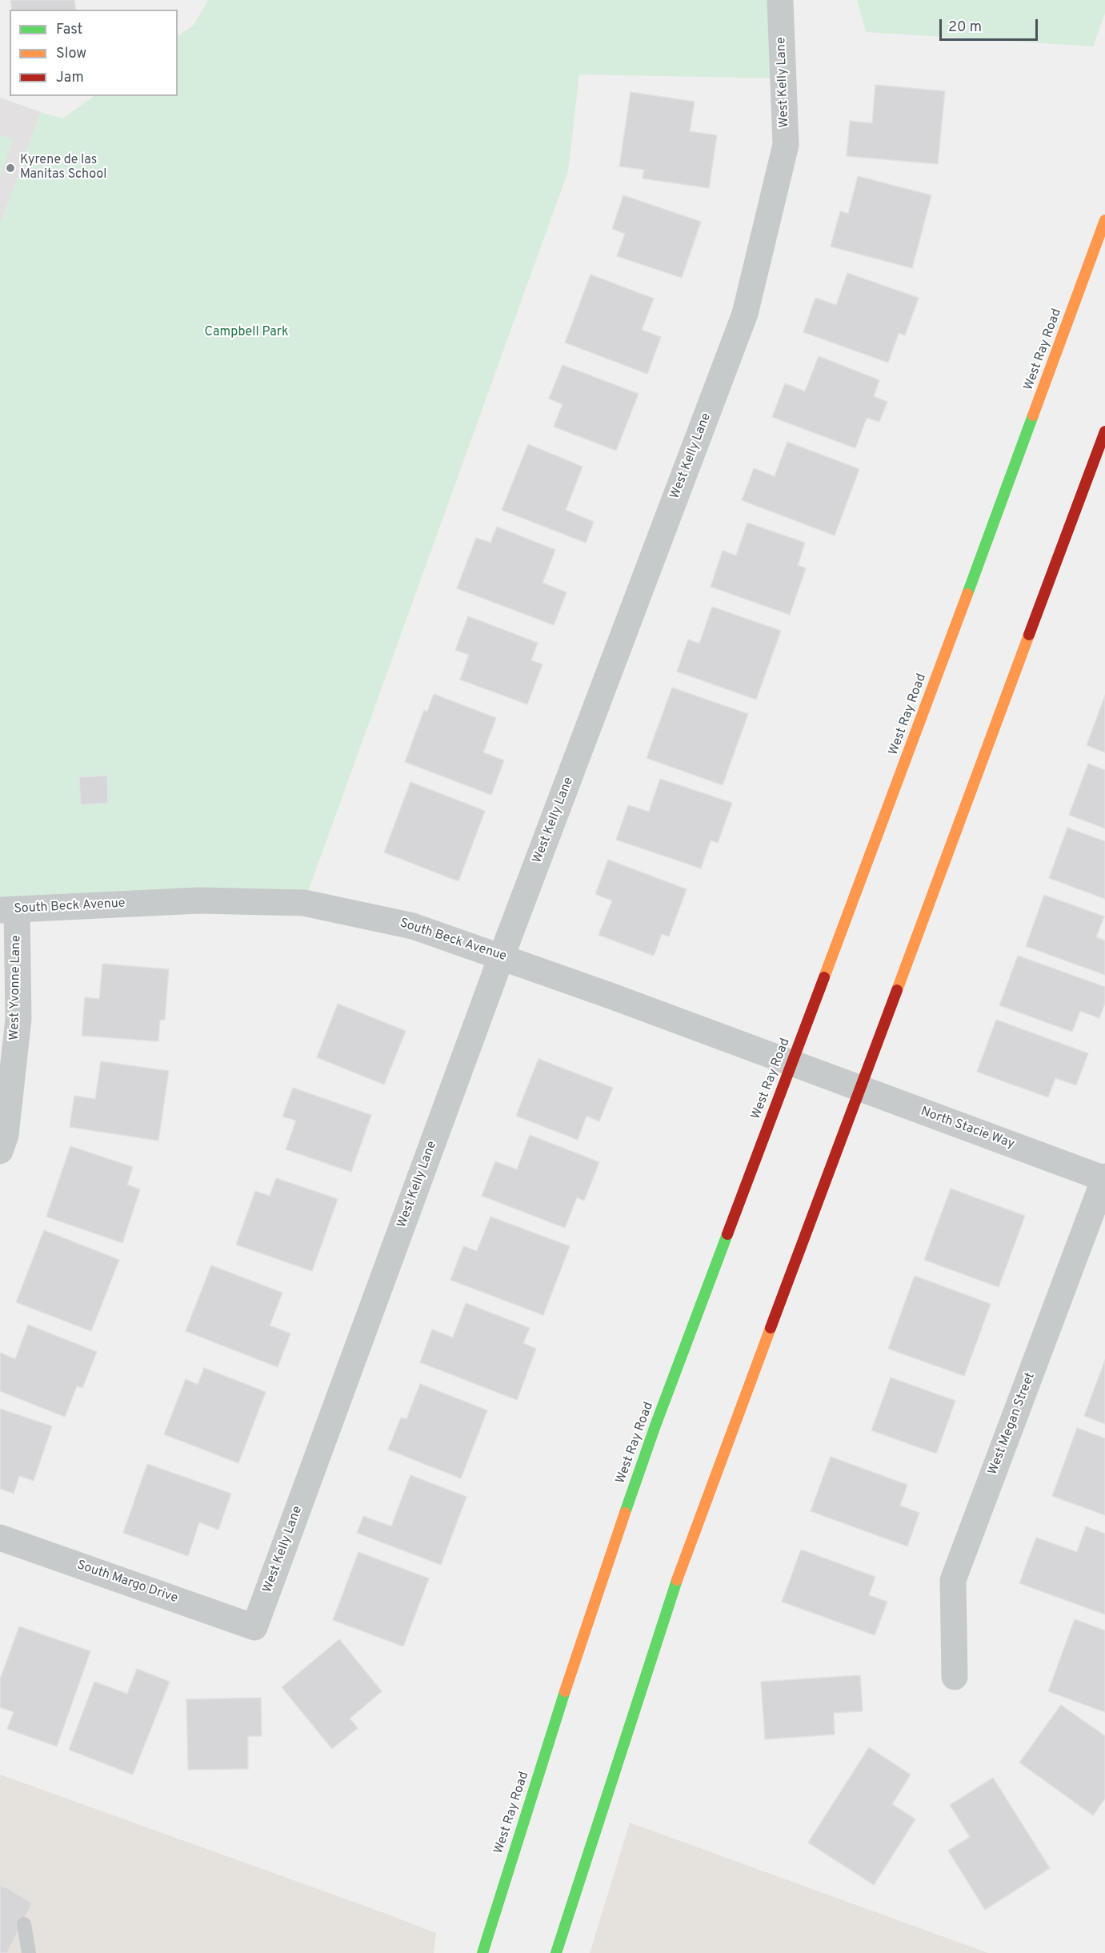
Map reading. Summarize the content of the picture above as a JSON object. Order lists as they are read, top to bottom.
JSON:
{
  "streets": {
    "main road": ["West Ray Road"],
    "street": [
      "West Kelly Lane",
      "South Beck Avenue",
      "West Yvonne Lane",
      "North Stacie Way",
      "West Megan Street",
      "South Margo Drive"
    ]
  },
  "crossings": [
    ["West Kelly Lane", "South Beck Avenue"],
    ["West Kelly Lane", "South Margo Drive"],
    ["West Ray Road", "South Beck Avenue"],
    ["South Beck Avenue", "West Yvonne Lane"],
    ["South Beck Avenue", "North Stacie Way"],
    ["North Stacie Way", "West Megan Street"]
  ],
  "parks": ["Campbell Park"],
  "places": ["Kyrene de las Manitas School"],
  "legend": ["Fast", "Slow", "Jam"],
  "scale_bar": "20 m"
}
